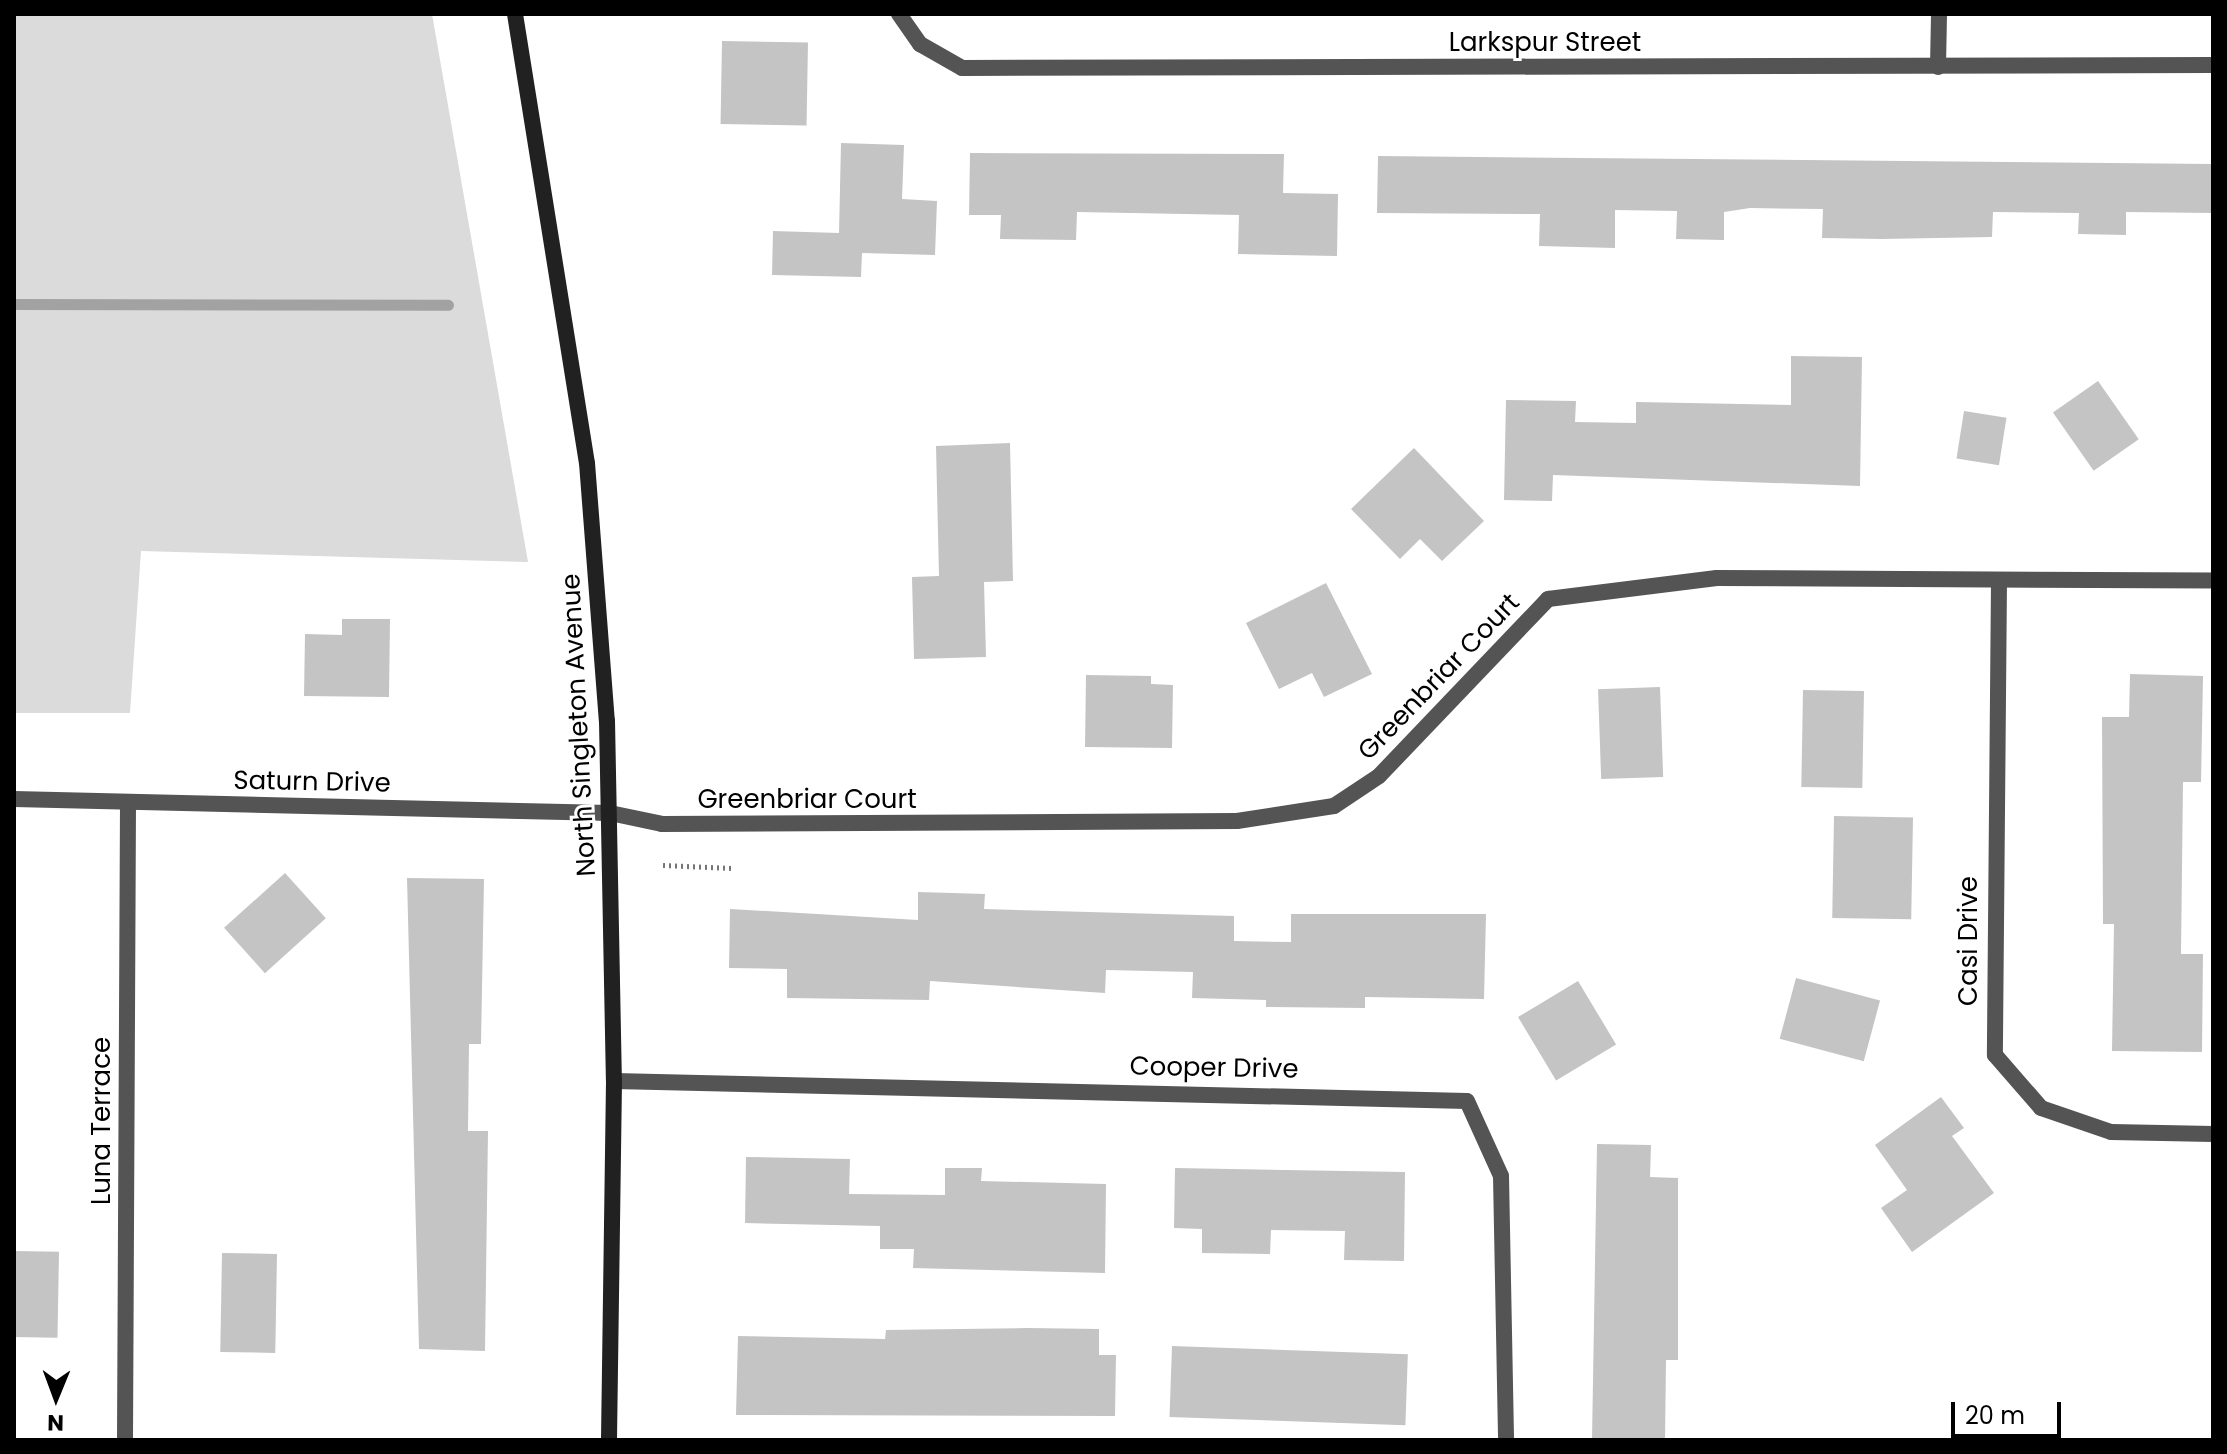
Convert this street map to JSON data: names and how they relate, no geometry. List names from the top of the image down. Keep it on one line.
{"streets":{"street":["Larkspur Street","Greenbriar Court","North Singleton Avenue","Saturn Drive","Casi Drive","Cooper Drive","Luna Terrace"]},"crossings":[["Greenbriar Court","North Singleton Avenue"],["Greenbriar Court","Saturn Drive"],["Greenbriar Court","Casi Drive"],["North Singleton Avenue","Saturn Drive"],["North Singleton Avenue","Cooper Drive"],["Saturn Drive","Luna Terrace"]],"scale_bar":"20 m","north":"bottom"}
